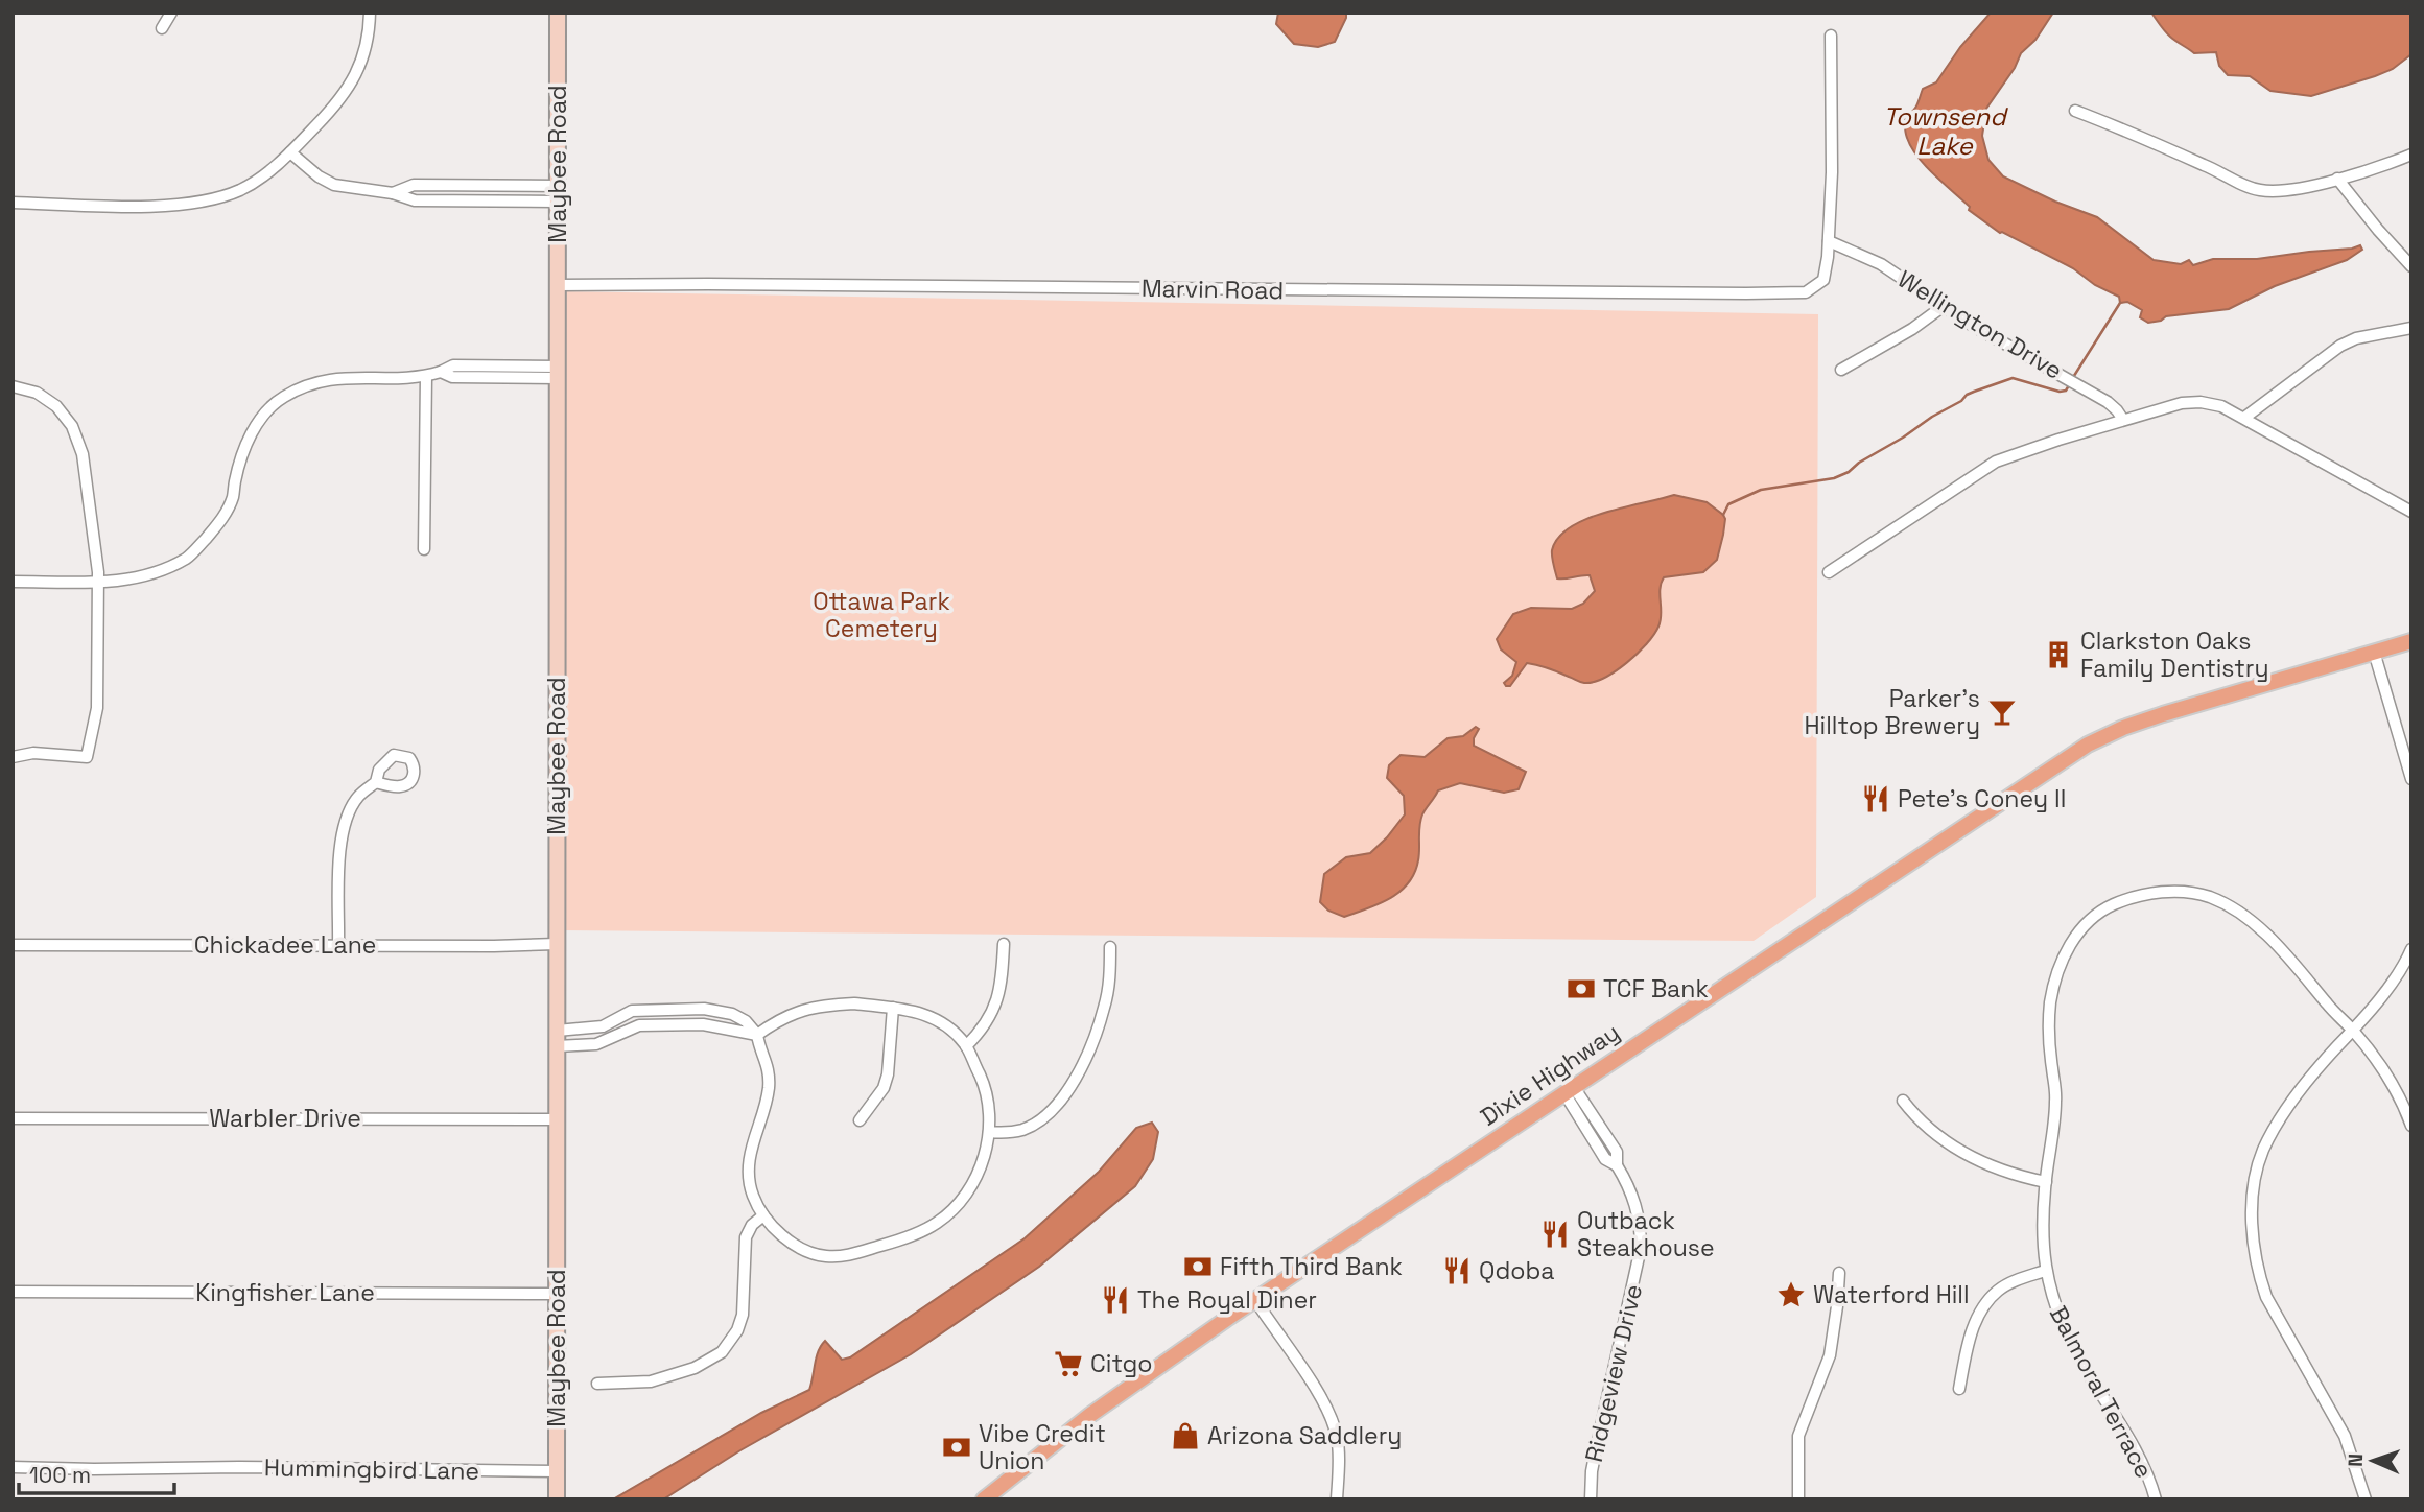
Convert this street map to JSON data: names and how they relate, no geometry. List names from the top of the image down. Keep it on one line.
{"streets":{"main road":["Maybee Road","Dixie Highway"],"street":["Marvin Road","Wellington Drive","Chickadee Lane","Warbler Drive","Kingfisher Lane","Ridgeview Drive","Balmoral Terrace","Hummingbird Lane"]},"crossings":[["Maybee Road","Marvin Road"],["Maybee Road","Chickadee Lane"],["Maybee Road","Warbler Drive"],["Maybee Road","Kingfisher Lane"],["Maybee Road","Hummingbird Lane"],["Marvin Road","Wellington Drive"],["Dixie Highway","Ridgeview Drive"]],"water":["Townsend Lake"],"parks":["Ottawa Park Cemetery"],"places":{"building":["Clarkston Oaks Family Dentistry"],"bar":["Parker's Hilltop Brewery"],"restaurant":["Pete's Coney II","Outback Steakhouse","Qdoba","The Royal Diner"],"bank":["TCF Bank","Fifth Third Bank","Vibe Credit Union"],"place":["Waterford Hill"],"supermarket":["Citgo"],"shop":["Arizona Saddlery"]},"scale_bar":"100 m","north":"left"}
